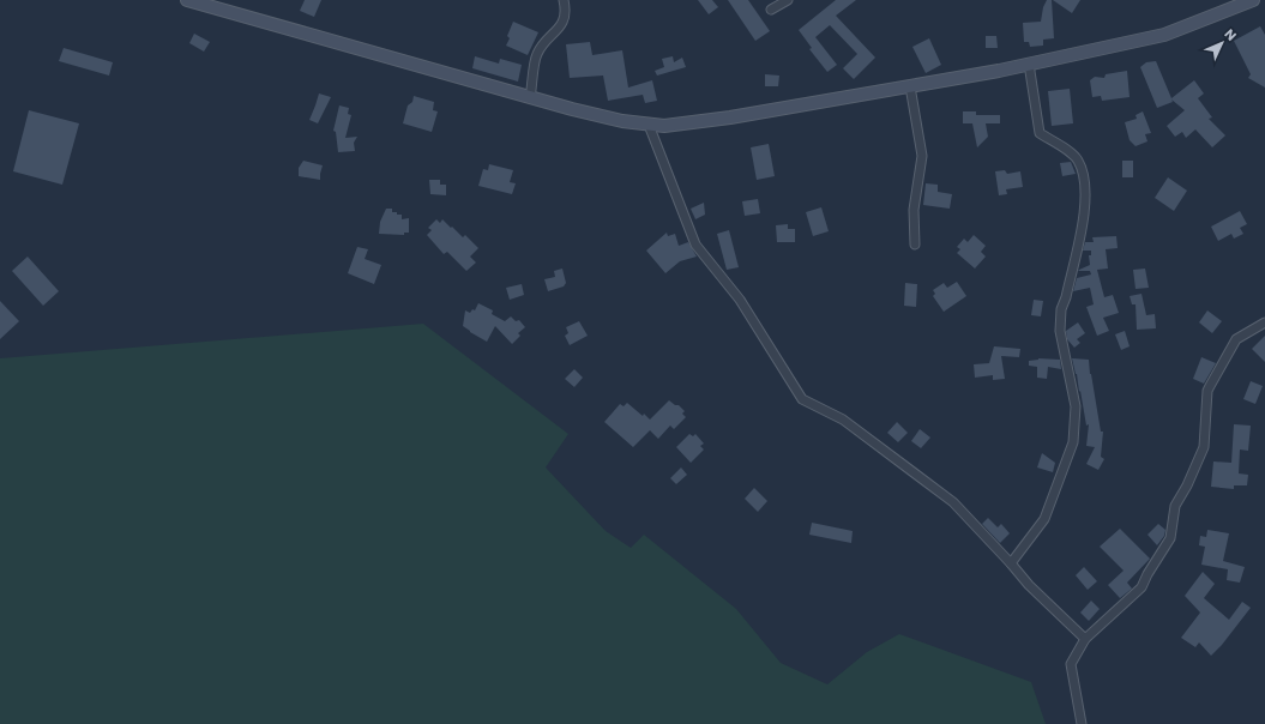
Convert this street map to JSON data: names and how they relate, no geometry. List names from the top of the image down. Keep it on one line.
{"north":"top right"}
